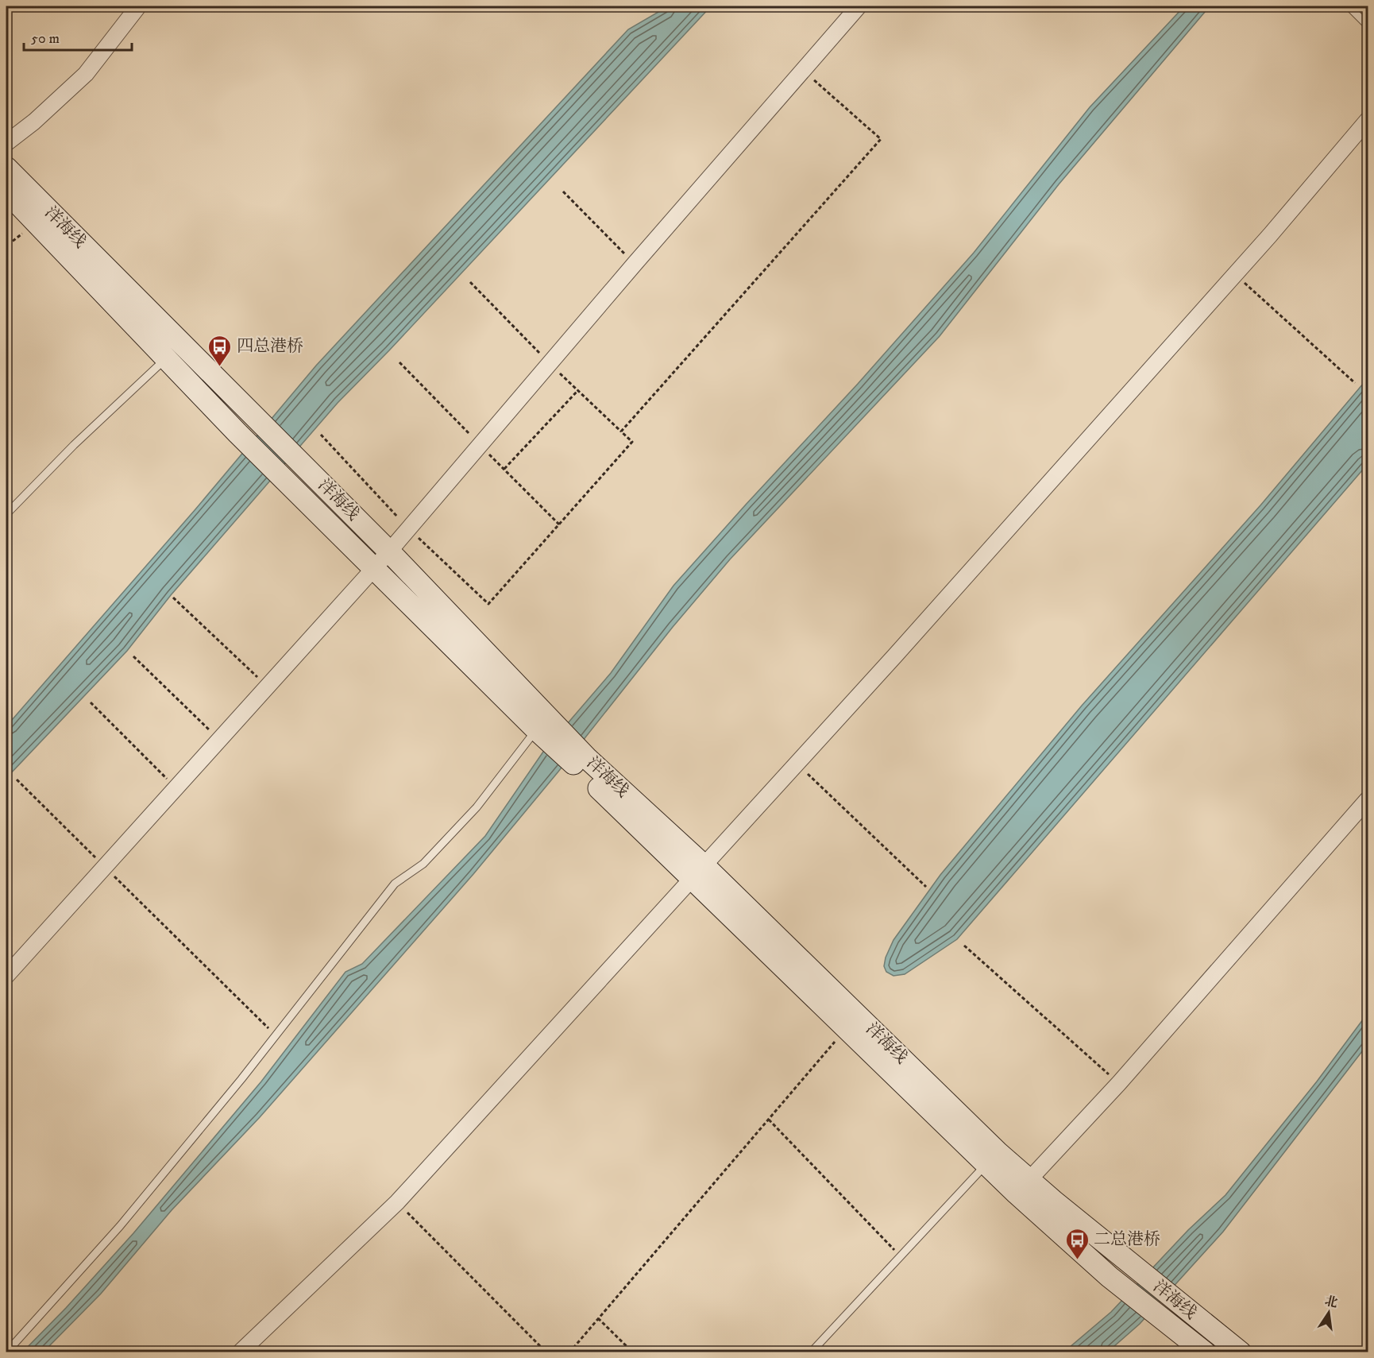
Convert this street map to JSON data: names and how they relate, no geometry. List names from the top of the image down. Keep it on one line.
{"streets":{"main road":["洋海线"]},"places":{"bus stop":["四总港桥","二总港桥"]},"scale_bar":"50 m","north":"top"}
